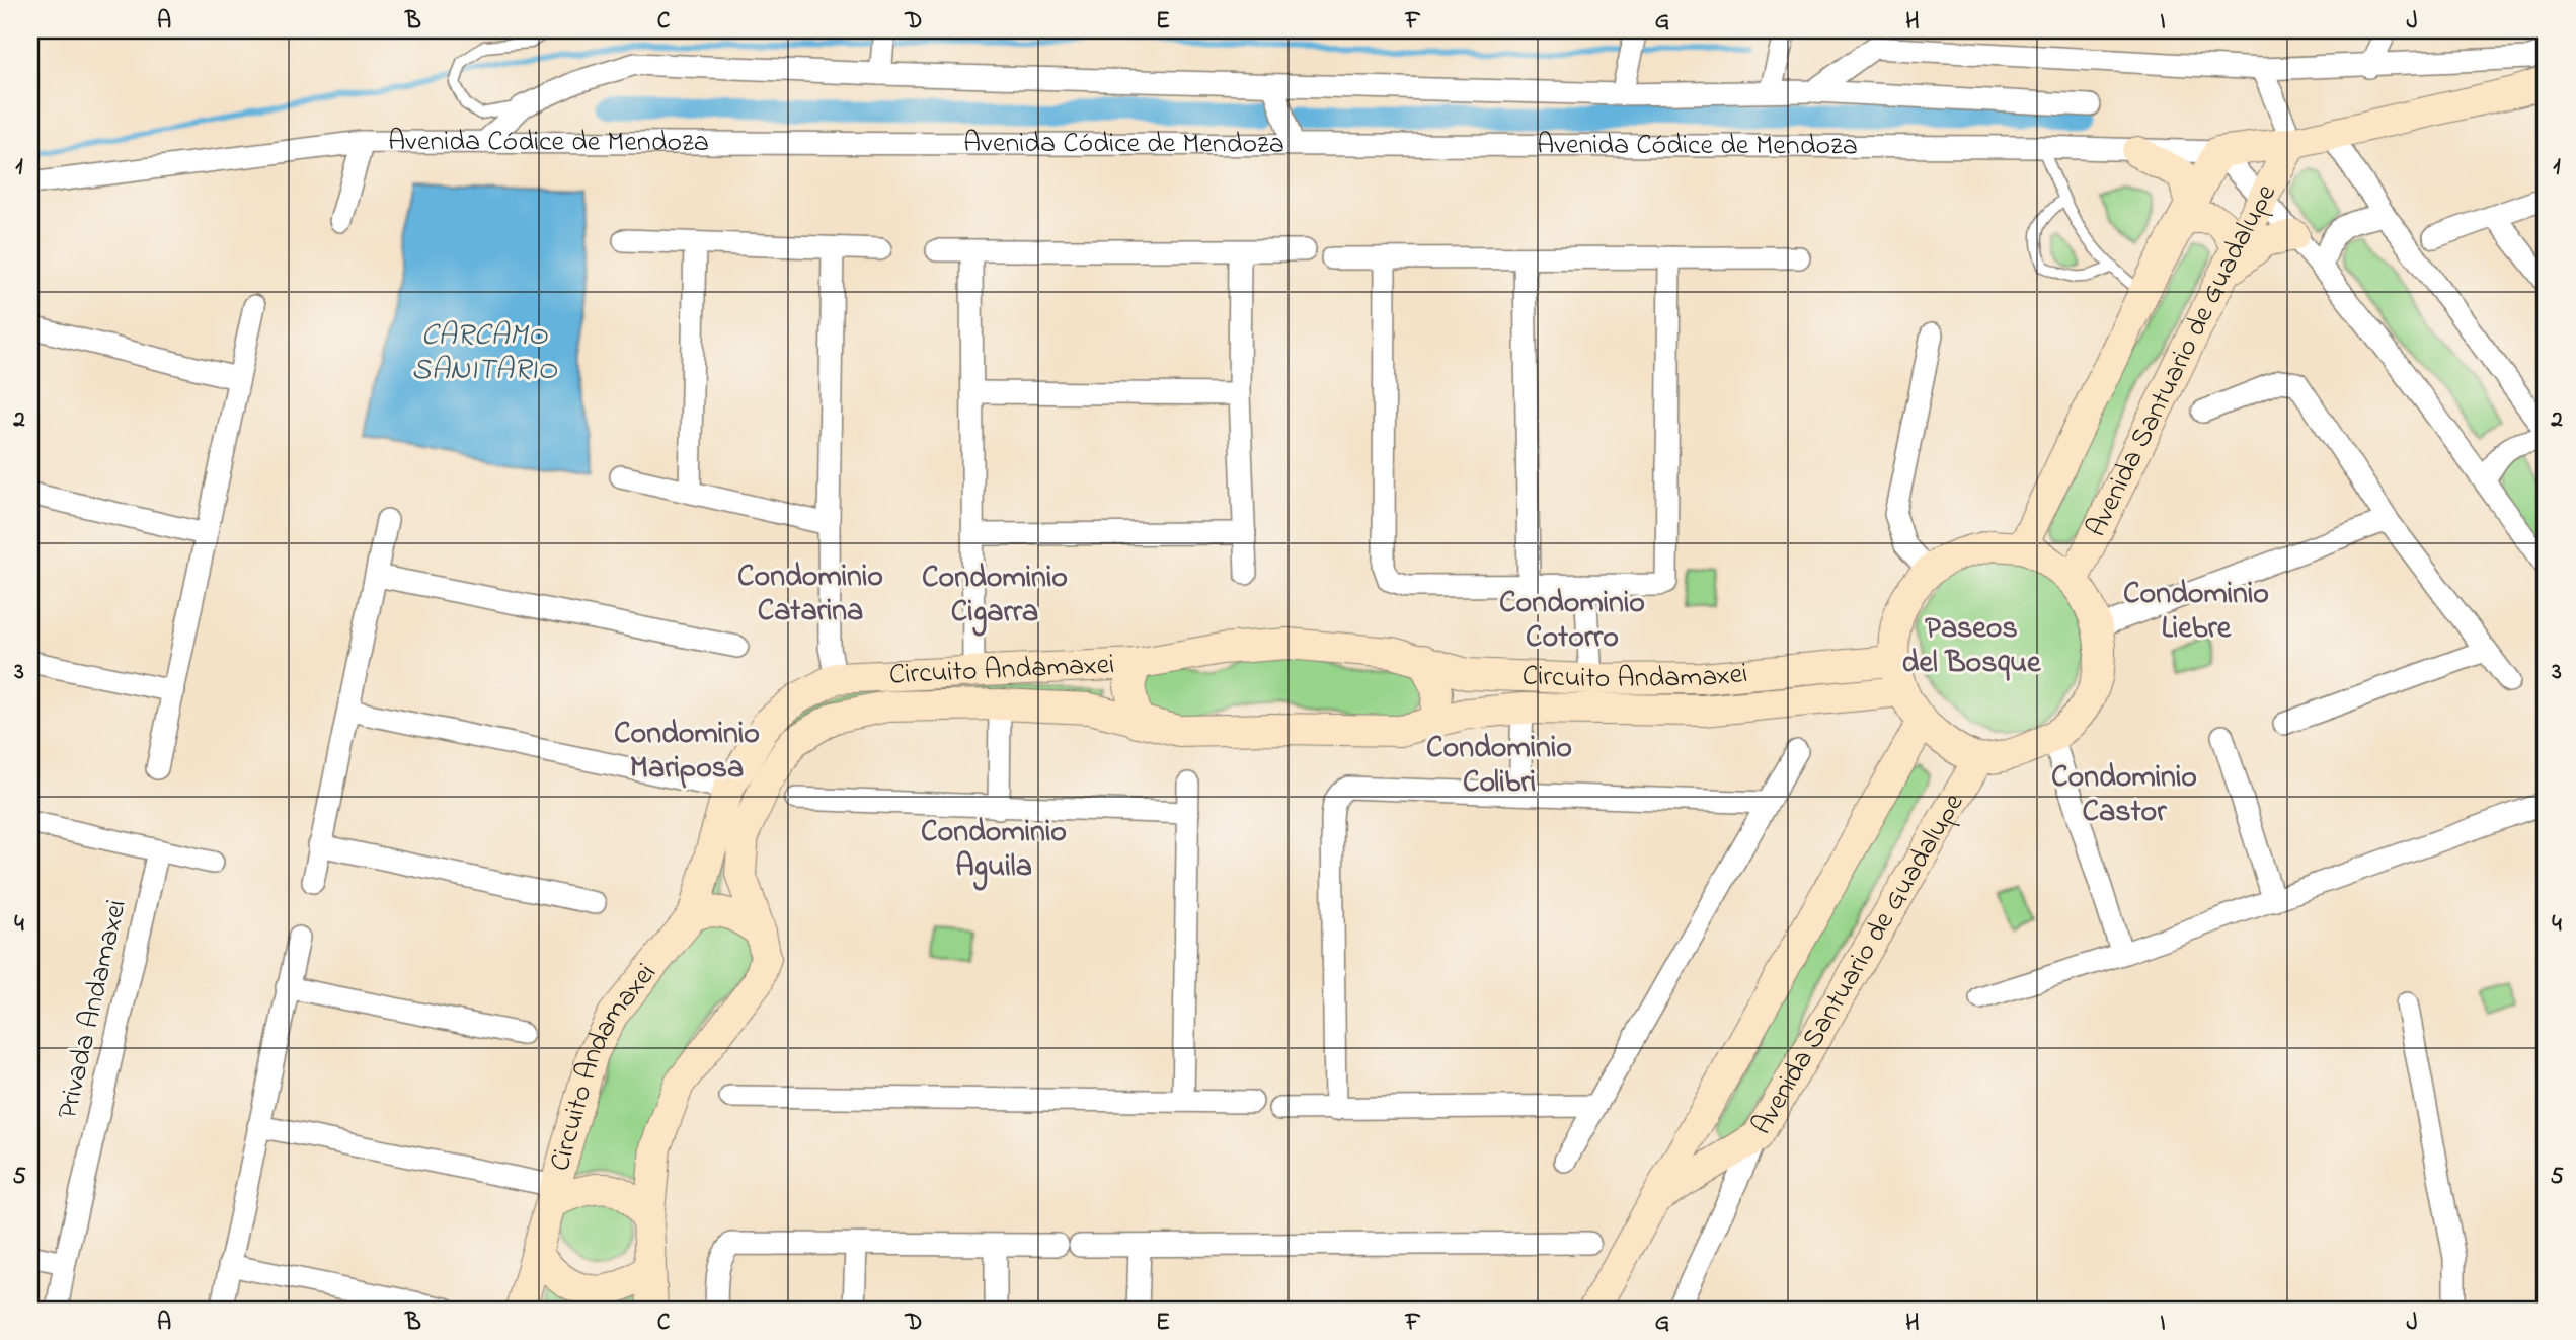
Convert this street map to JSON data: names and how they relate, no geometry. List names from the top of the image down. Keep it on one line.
{"streets":{"street":["Avenida Códice de Mendoza","Avenida Santuario de Guadalupe","Circuito Andamaxei","Privada Andamaxei"]},"crossings":[["Avenida Códice de Mendoza","Avenida Santuario de Guadalupe"],["Avenida Santuario de Guadalupe","Circuito Andamaxei"]],"districts":["Condominio Catarina","Condominio Cigarra","Condominio Liebre","Condominio Cotorro","Paseos del Bosque","Condominio Mariposa","Condominio Colibri","Condominio Castor","Condominio Aguila"],"water":["CARCAMO SANITARIO"],"grid":{"columns":["A","B","C","D","E","F","G","H","I","J"],"rows":["1","2","3","4","5"]}}
